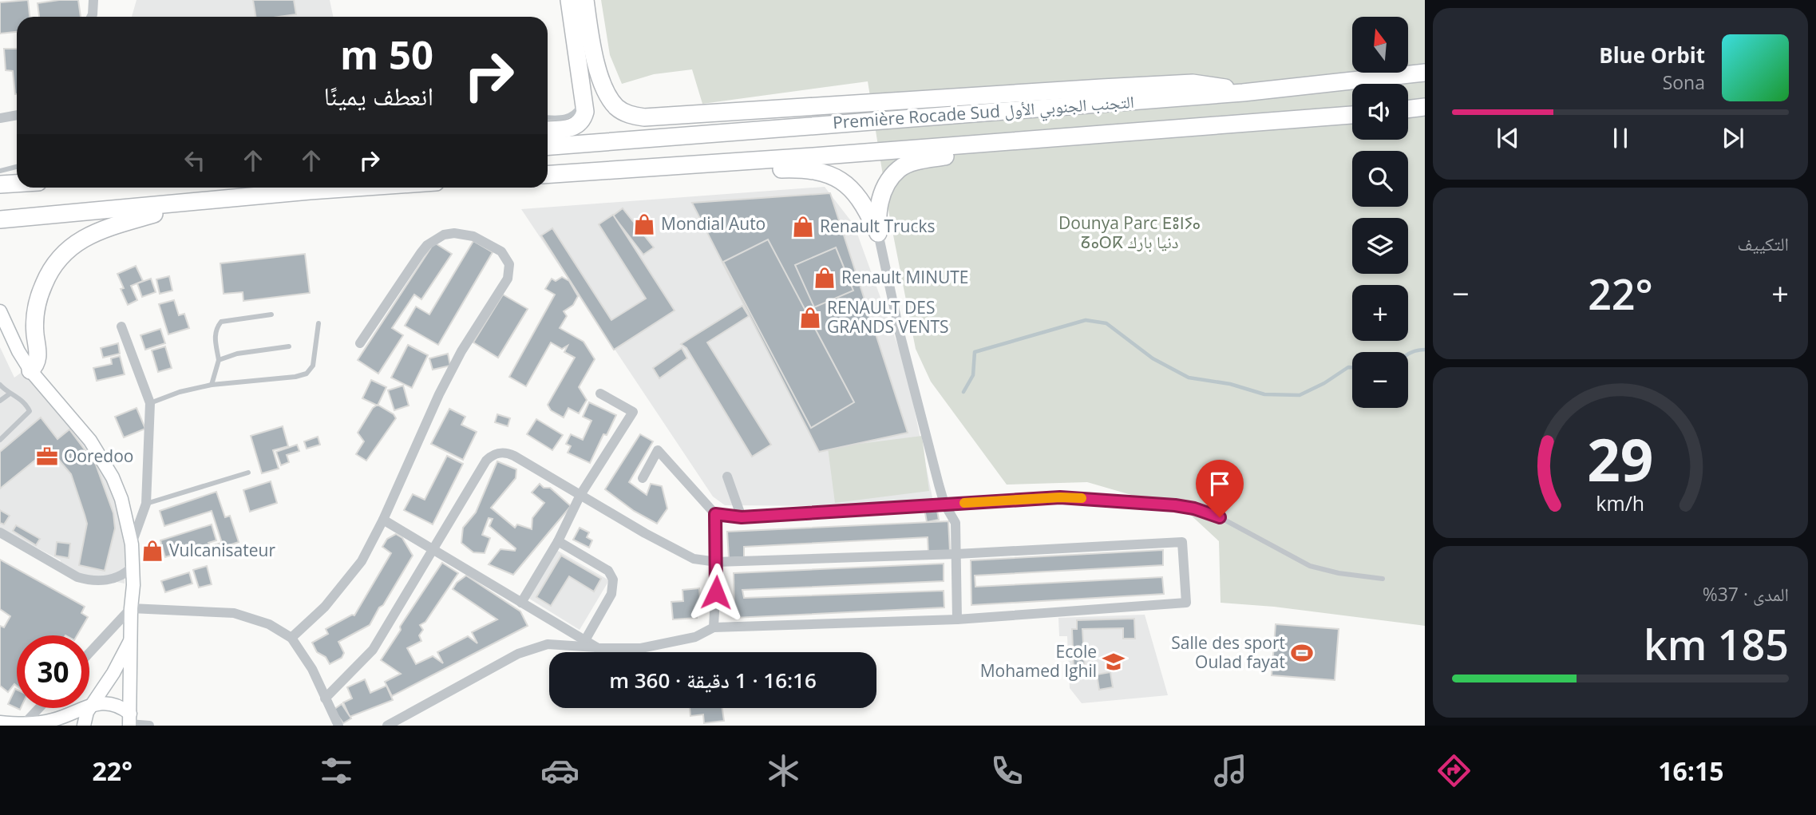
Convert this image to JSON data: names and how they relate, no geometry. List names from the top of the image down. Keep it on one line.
{"streets":{"highway":["Première Rocade Sud التجنب الجنوبي الأول"]},"parks":["Dounya Parc ⴹⵓⵏⵢⴰ ⵒⴰⵔⴽ دنيا بارك"],"places":{"shop":["Mondial Auto","Renault Trucks","Renault MINUTE","RENAULT DES GRANDS VENTS","Vulcanisateur"],"office":["Ooredoo"],"sports":["Salle des sport Oulad fayat"],"school or university":["Ecole Mohamed Ighil"]},"north":"top","page":{"map_buttons":["+","−"],"turn":["50 m","انعطف يمينًا"],"song":["Blue Orbit","Sona"],"tile":["التكييف",["المدى · 37%","185 km"]],"heat":["−","22°","+"],"limit":"30","trip":"16:16 · 1 دقيقة · 360 m","tabs":["16:15","22°"],"gauge":["29","km/h"]}}
